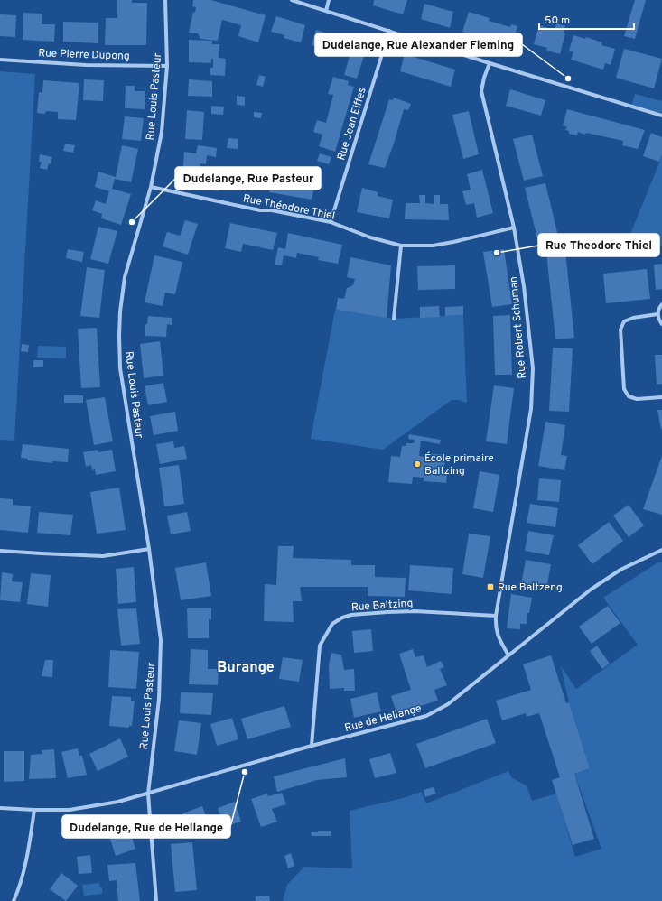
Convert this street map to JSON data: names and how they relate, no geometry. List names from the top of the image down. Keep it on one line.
{"streets":{"street":["Rue Pierre Dupong","Rue Louis Pasteur","Rue Jean Eiffes","Rue Théodore Thiel","Rue Robert Schuman","Rue Baltzing","Rue de Hellange"]},"crossings":[["Rue Pierre Dupong","Rue Louis Pasteur"],["Rue Louis Pasteur","Rue Théodore Thiel"],["Rue Louis Pasteur","Rue de Hellange"],["Rue Jean Eiffes","Rue Théodore Thiel"],["Rue Théodore Thiel","Rue Robert Schuman"],["Rue Robert Schuman","Rue Baltzing"],["Rue Robert Schuman","Rue de Hellange"],["Rue Baltzing","Rue de Hellange"]],"districts":["Burange"],"places":{"other":["Dudelange, Rue Alexander Fleming","Dudelange, Rue Pasteur","Rue Theodore Thiel","École primaire Baltzing","Dudelange, Rue de Hellange"],"transit":["Rue Baltzeng"]},"scale_bar":"50 m"}
